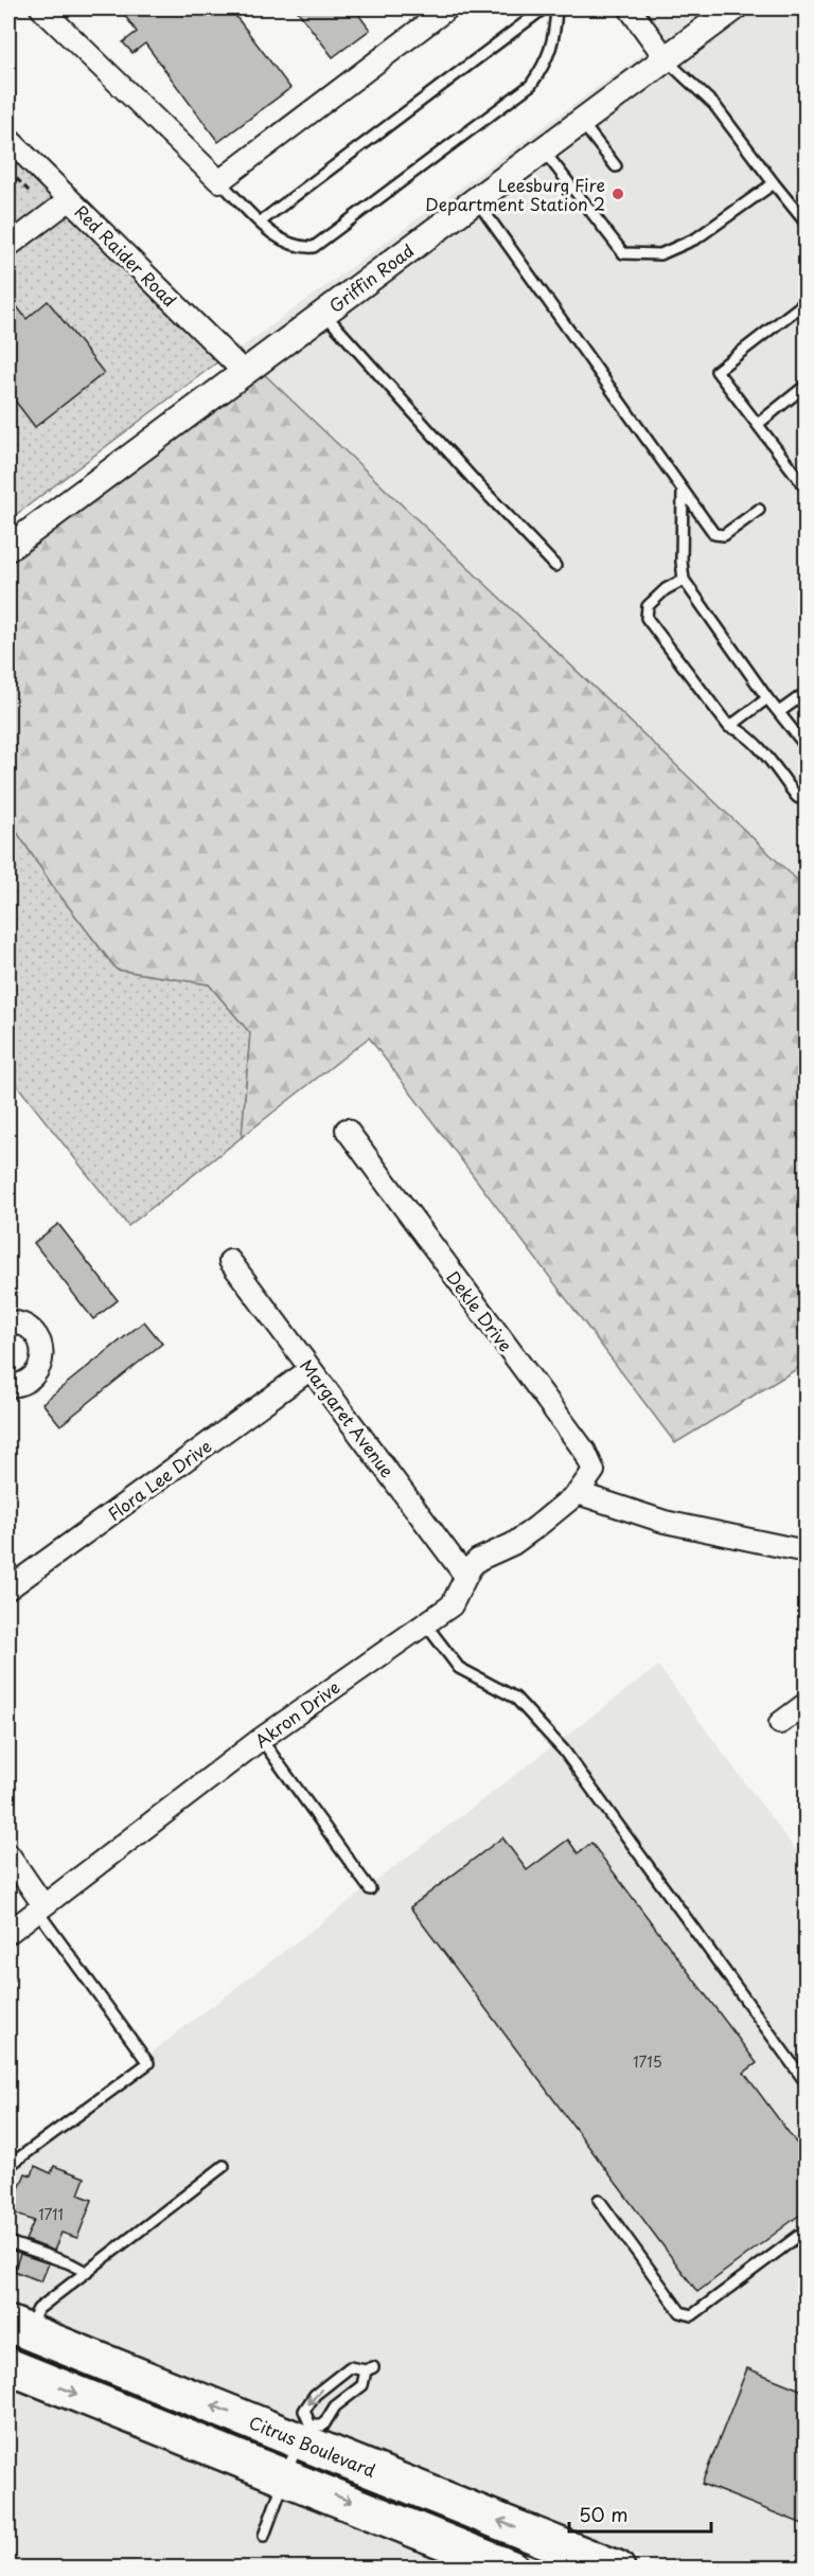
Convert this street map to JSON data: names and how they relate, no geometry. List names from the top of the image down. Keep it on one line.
{"streets":{"highway":["Citrus Boulevard"],"street":["Red Raider Road","Griffin Road","Dekle Drive","Margaret Avenue","Flora Lee Drive","Akron Drive"]},"crossings":[["Red Raider Road","Griffin Road"],["Dekle Drive","Akron Drive"],["Margaret Avenue","Flora Lee Drive"],["Margaret Avenue","Akron Drive"]],"places":["Leesburg Fire Department Station 2"],"house_numbers":["1715","1711"],"scale_bar":"50 m"}
